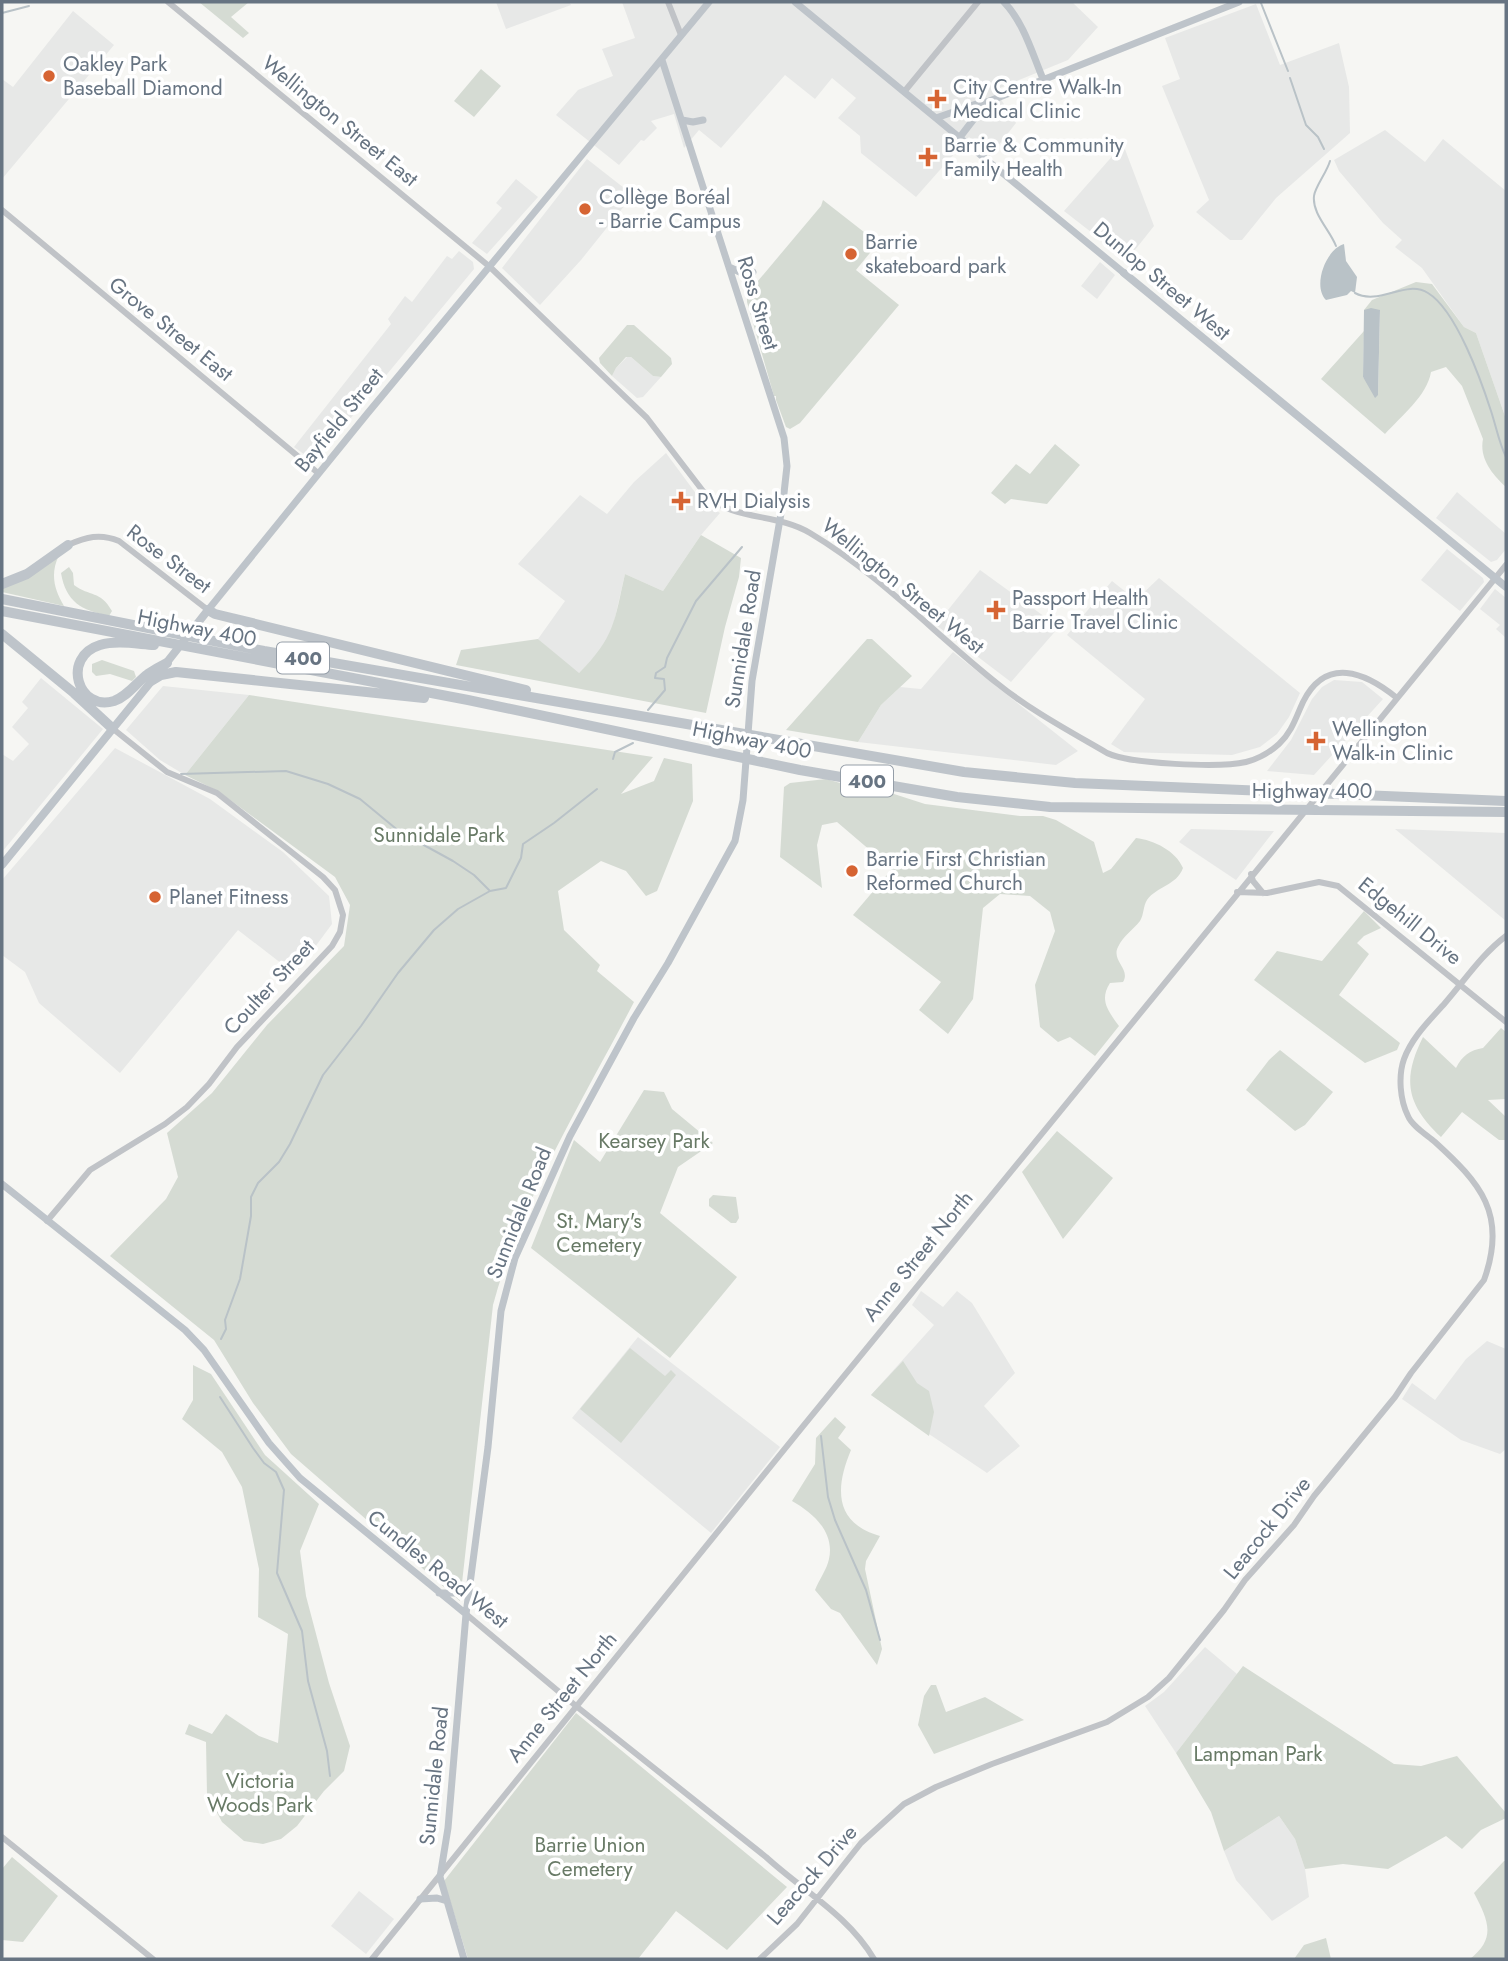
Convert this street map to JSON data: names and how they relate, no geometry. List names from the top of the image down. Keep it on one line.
{"streets":{"highway":["Highway 400","400"],"main road":["Dunlop Street West","Ross Street","Bayfield Street","Sunnidale Road","Cundles Road West"],"street":["Wellington Street East","Grove Street East","Rose Street","Wellington Street West","Edgehill Drive","Coulter Street","Anne Street North","Leacock Drive"]},"crossings":[["Wellington Street East","Bayfield Street"],["Wellington Street East","Wellington Street West"],["Dunlop Street West","Anne Street North"],["Ross Street","Bayfield Street"],["Ross Street","Wellington Street West"],["Ross Street","Sunnidale Road"],["Grove Street East","Bayfield Street"],["Bayfield Street","Rose Street"],["Bayfield Street","Wellington Street West"],["Bayfield Street","Coulter Street"],["Wellington Street West","Sunnidale Road"],["Wellington Street West","Anne Street North"],["Sunnidale Road","Anne Street North"],["Sunnidale Road","Cundles Road West"],["Edgehill Drive","Anne Street North"],["Edgehill Drive","Leacock Drive"],["Coulter Street","Cundles Road West"],["Anne Street North","Cundles Road West"],["Leacock Drive","Cundles Road West"]],"parks":["Sunnidale Park","Kearsey Park","St. Mary's Cemetery","Lampman Park","Victoria Woods Park","Barrie Union Cemetery"],"places":{"other":["Oakley Park Baseball Diamond","Collège Boréal - Barrie Campus","Barrie skateboard park","Barrie First Christian Reformed Church","Planet Fitness"],"health":["City Centre Walk-In Medical Clinic","Barrie & Community Family Health","RVH Dialysis","Passport Health Barrie Travel Clinic","Wellington Walk-in Clinic"]}}
